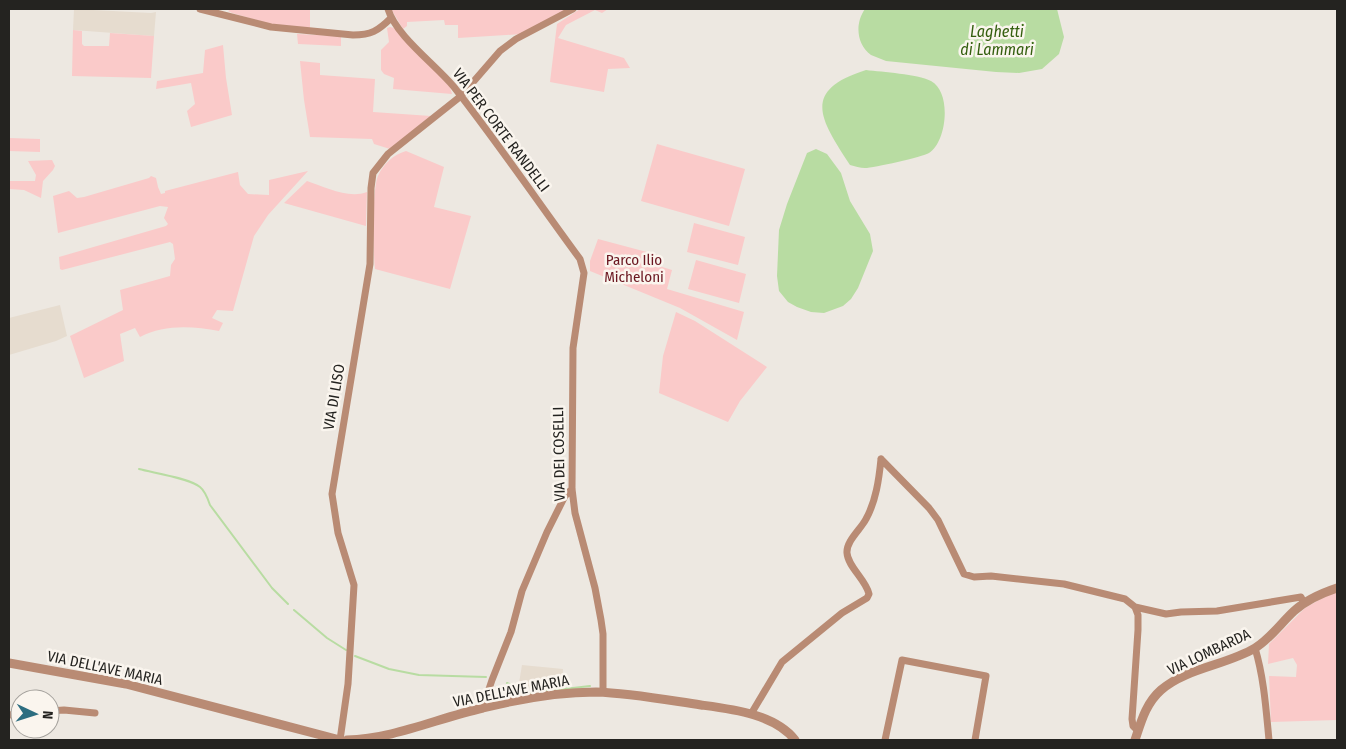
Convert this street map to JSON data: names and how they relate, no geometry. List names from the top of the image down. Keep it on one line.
{"streets":{"street":["VIA PER CORTE RANDELLI","VIA DI LISO","VIA DEI COSELLI","VIA LOMBARDA","VIA DELL'AVE MARIA"]},"crossings":[["VIA PER CORTE RANDELLI","VIA DI LISO"],["VIA PER CORTE RANDELLI","VIA DEI COSELLI"],["VIA DI LISO","VIA DELL'AVE MARIA"],["VIA DEI COSELLI","VIA DELL'AVE MARIA"]],"water":["Laghetti di Lammari"],"parks":["Parco Ilio Micheloni"],"north":"right"}
